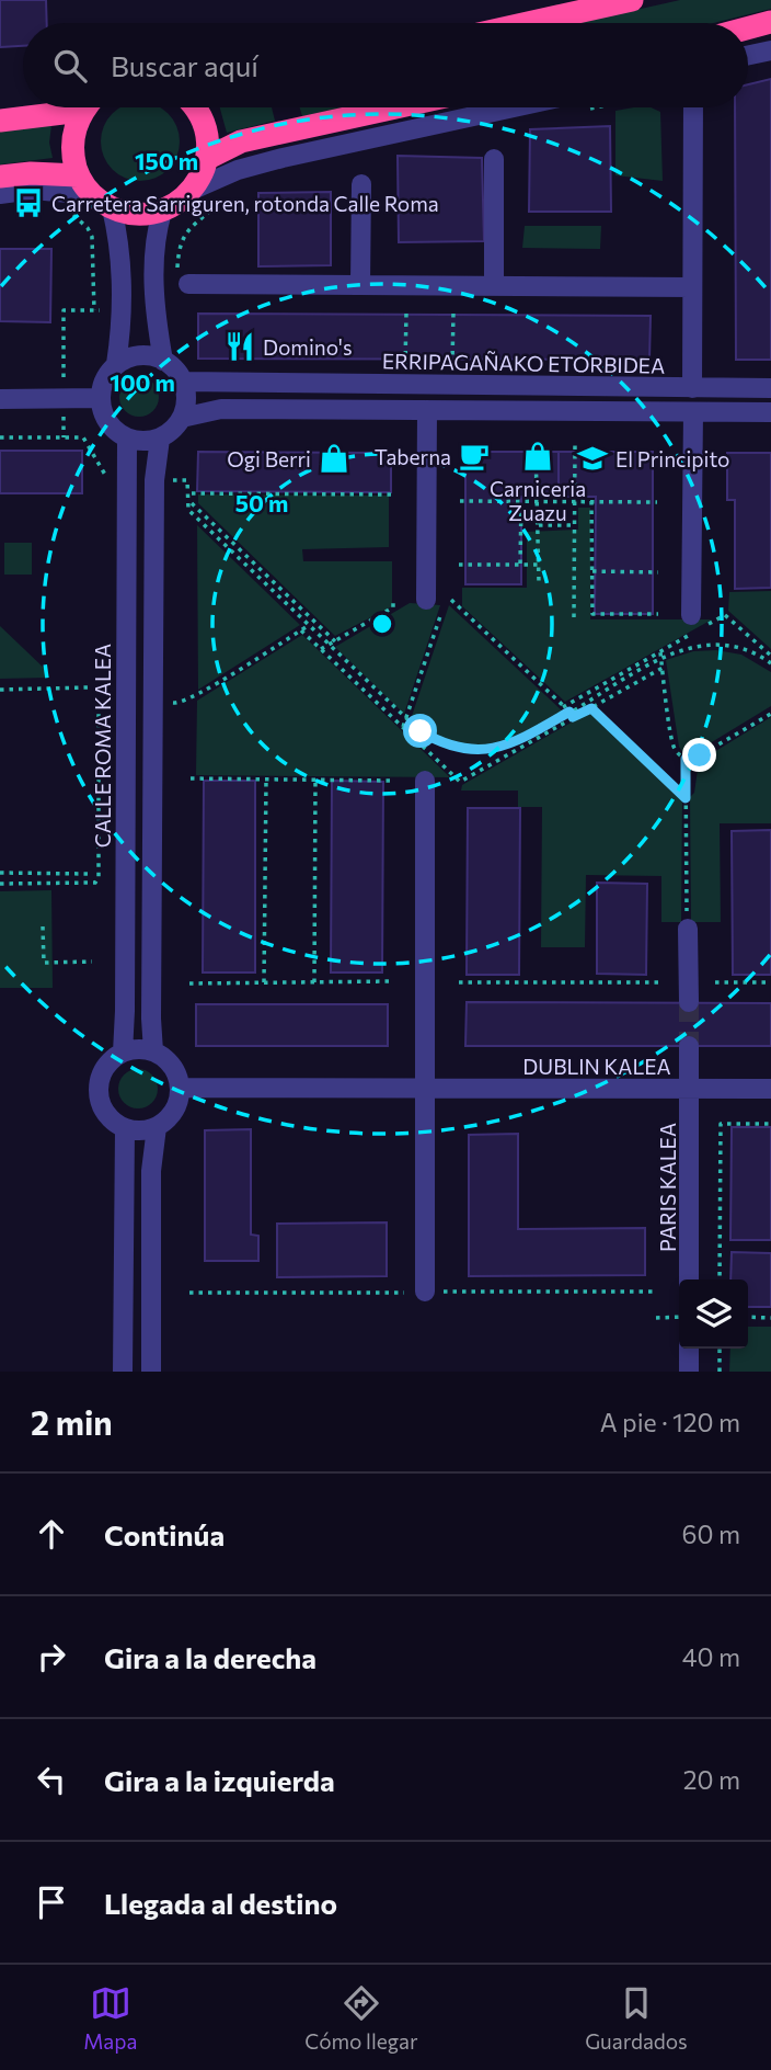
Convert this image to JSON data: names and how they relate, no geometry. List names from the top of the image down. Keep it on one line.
{"streets":{"street":["ERRIPAGAÑAKO ETORBIDEA","CALLE ROMA KALEA","DUBLIN KALEA","PARIS KALEA"]},"crossings":[["ERRIPAGAÑAKO ETORBIDEA","CALLE ROMA KALEA"],["CALLE ROMA KALEA","DUBLIN KALEA"],["DUBLIN KALEA","PARIS KALEA"]],"places":{"bus stop":["Carretera Sarriguren, rotonda Calle Roma"],"restaurant":["Domino's"],"cafe":["Taberna"],"shop":["Carniceria Zuazu","Ogi Berri"],"school or university":["El Principito"]},"page":{"search":"Buscar aquí","heading":["2 min","A pie · 120 m"],"list":[["Continúa","60 m"],["Gira a la derecha","40 m"],["Gira a la izquierda","20 m"],"Llegada al destino"],"nav":["Mapa","Cómo llegar","Guardados"]},"rings":["150 m","100 m","50 m"]}
